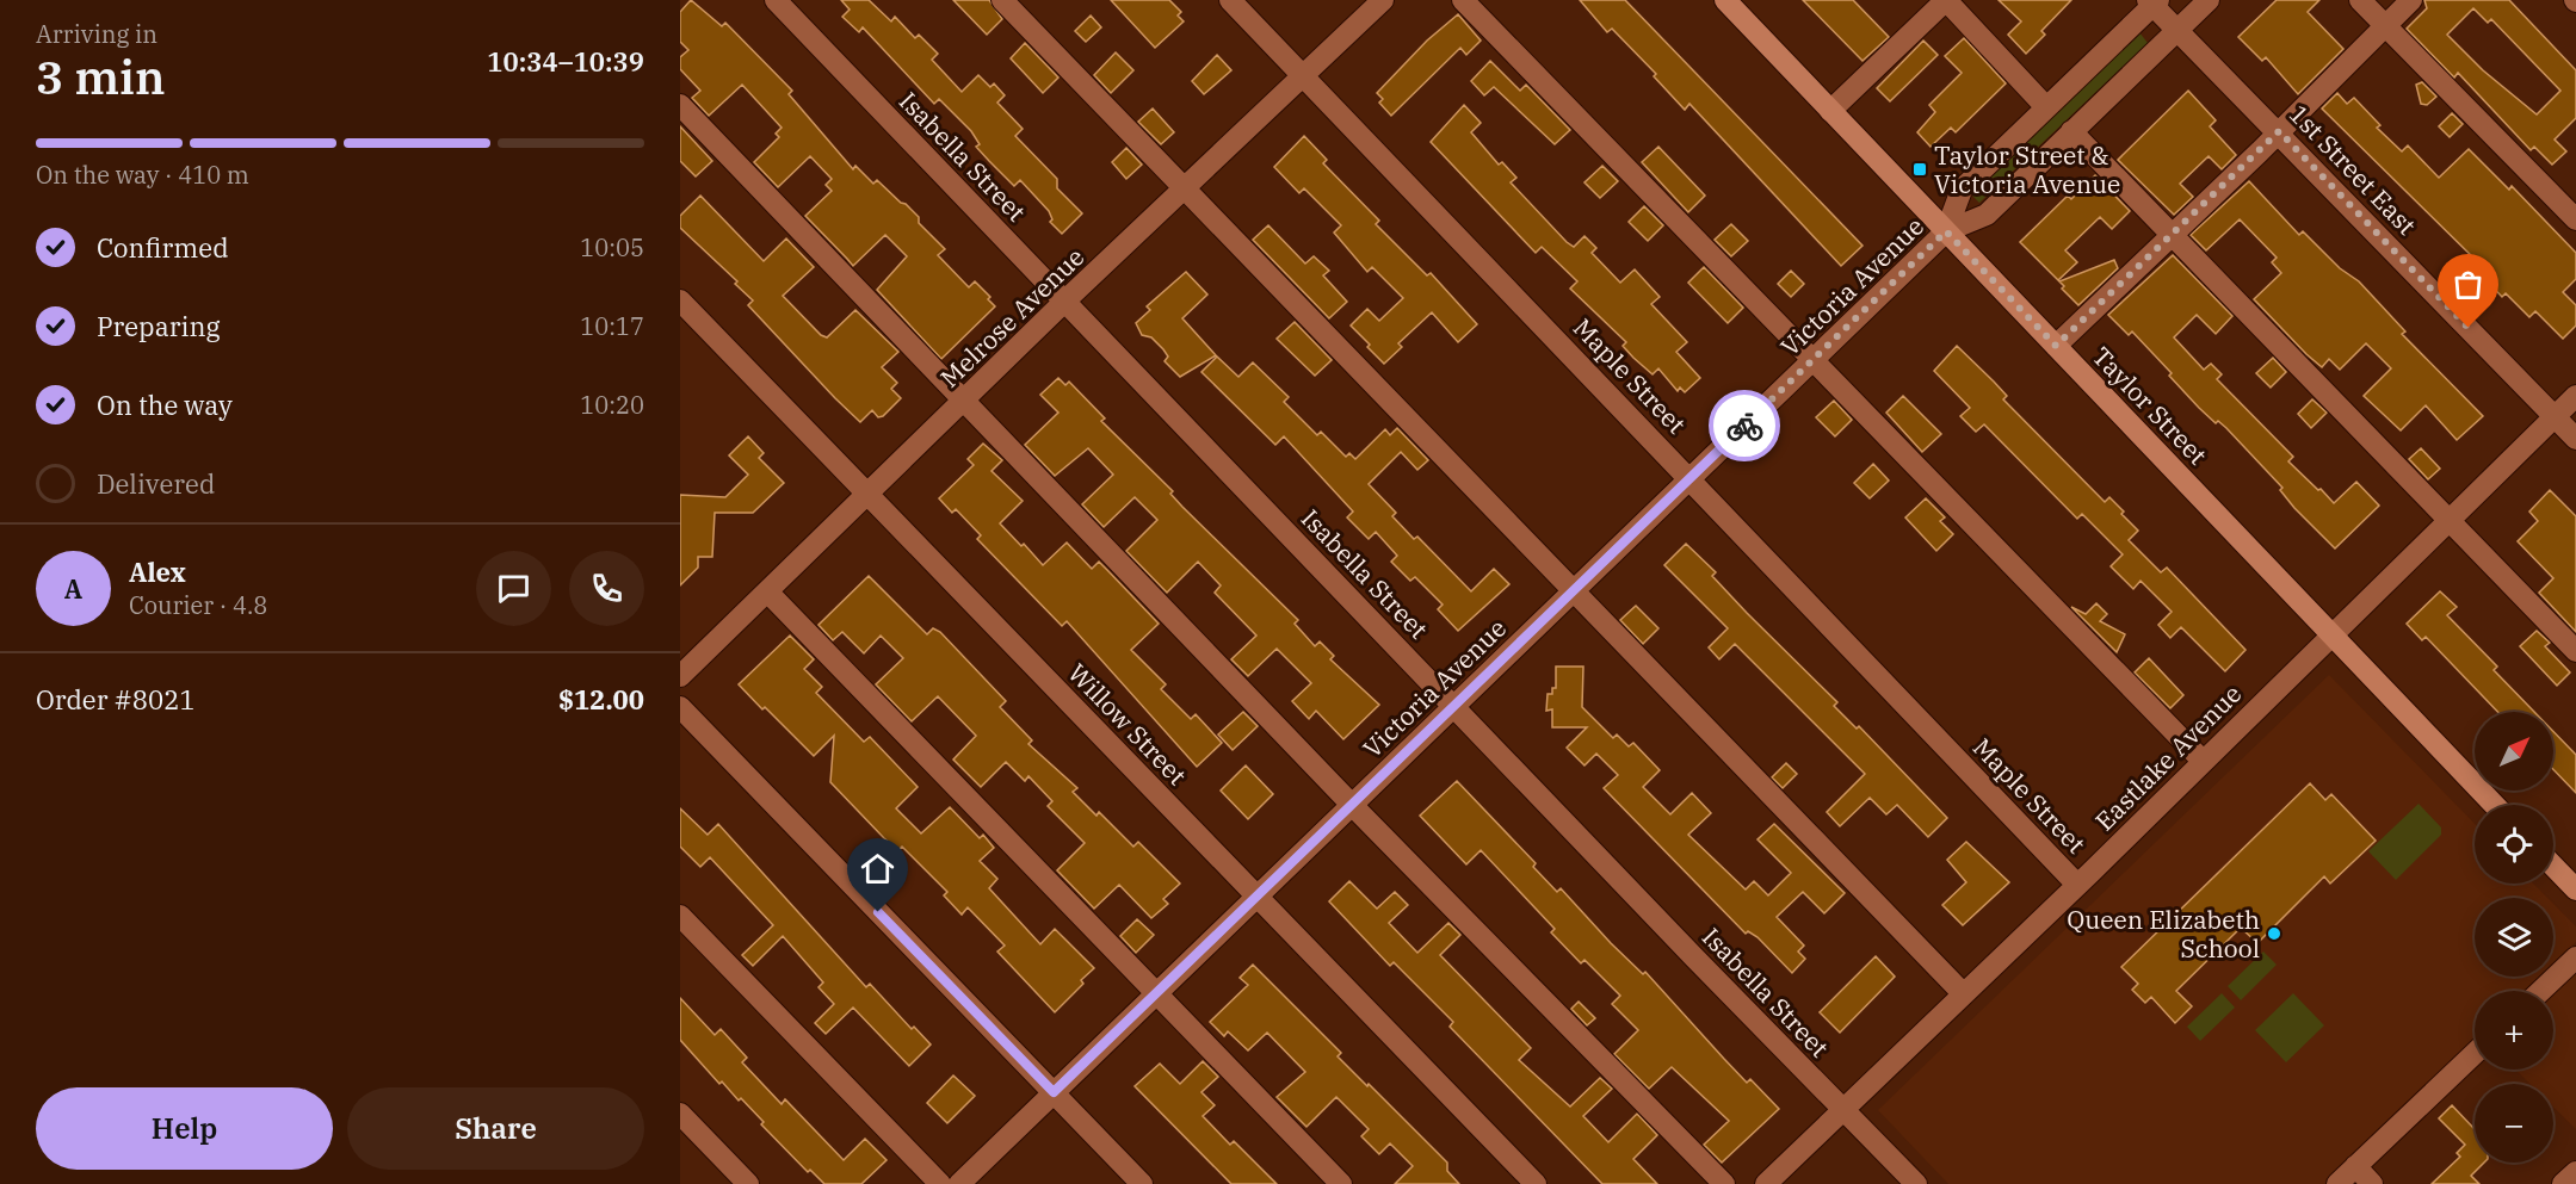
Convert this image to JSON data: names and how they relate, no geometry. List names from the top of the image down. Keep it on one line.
{"streets":{"main road":["Taylor Street"],"street":["Isabella Street","1st Street East","Victoria Avenue","Melrose Avenue","Maple Street","Willow Street","Eastlake Avenue"]},"crossings":[["Isabella Street","Victoria Avenue"],["Isabella Street","Melrose Avenue"],["Isabella Street","Eastlake Avenue"],["1st Street East","Victoria Avenue"],["1st Street East","Eastlake Avenue"],["Victoria Avenue","Maple Street"],["Victoria Avenue","Taylor Street"],["Victoria Avenue","Willow Street"],["Melrose Avenue","Maple Street"],["Melrose Avenue","Willow Street"],["Maple Street","Eastlake Avenue"],["Taylor Street","Eastlake Avenue"]],"places":{"transit":["Taylor Street & Victoria Avenue"],"other":["Queen Elizabeth School"]},"north":"top right","page":{"heading":["3 min","Arriving in","10:34–10:39"],"panel":["Alex","Courier · 4.8","Order #8021","$12.00"],"bar":"On the way · 410 m","list":[["Confirmed","10:05"],["Preparing","10:17"],["On the way","10:20"],"Delivered"],"round":"A","map_buttons":["+","−"],"buttons":["Help","Share"]}}
